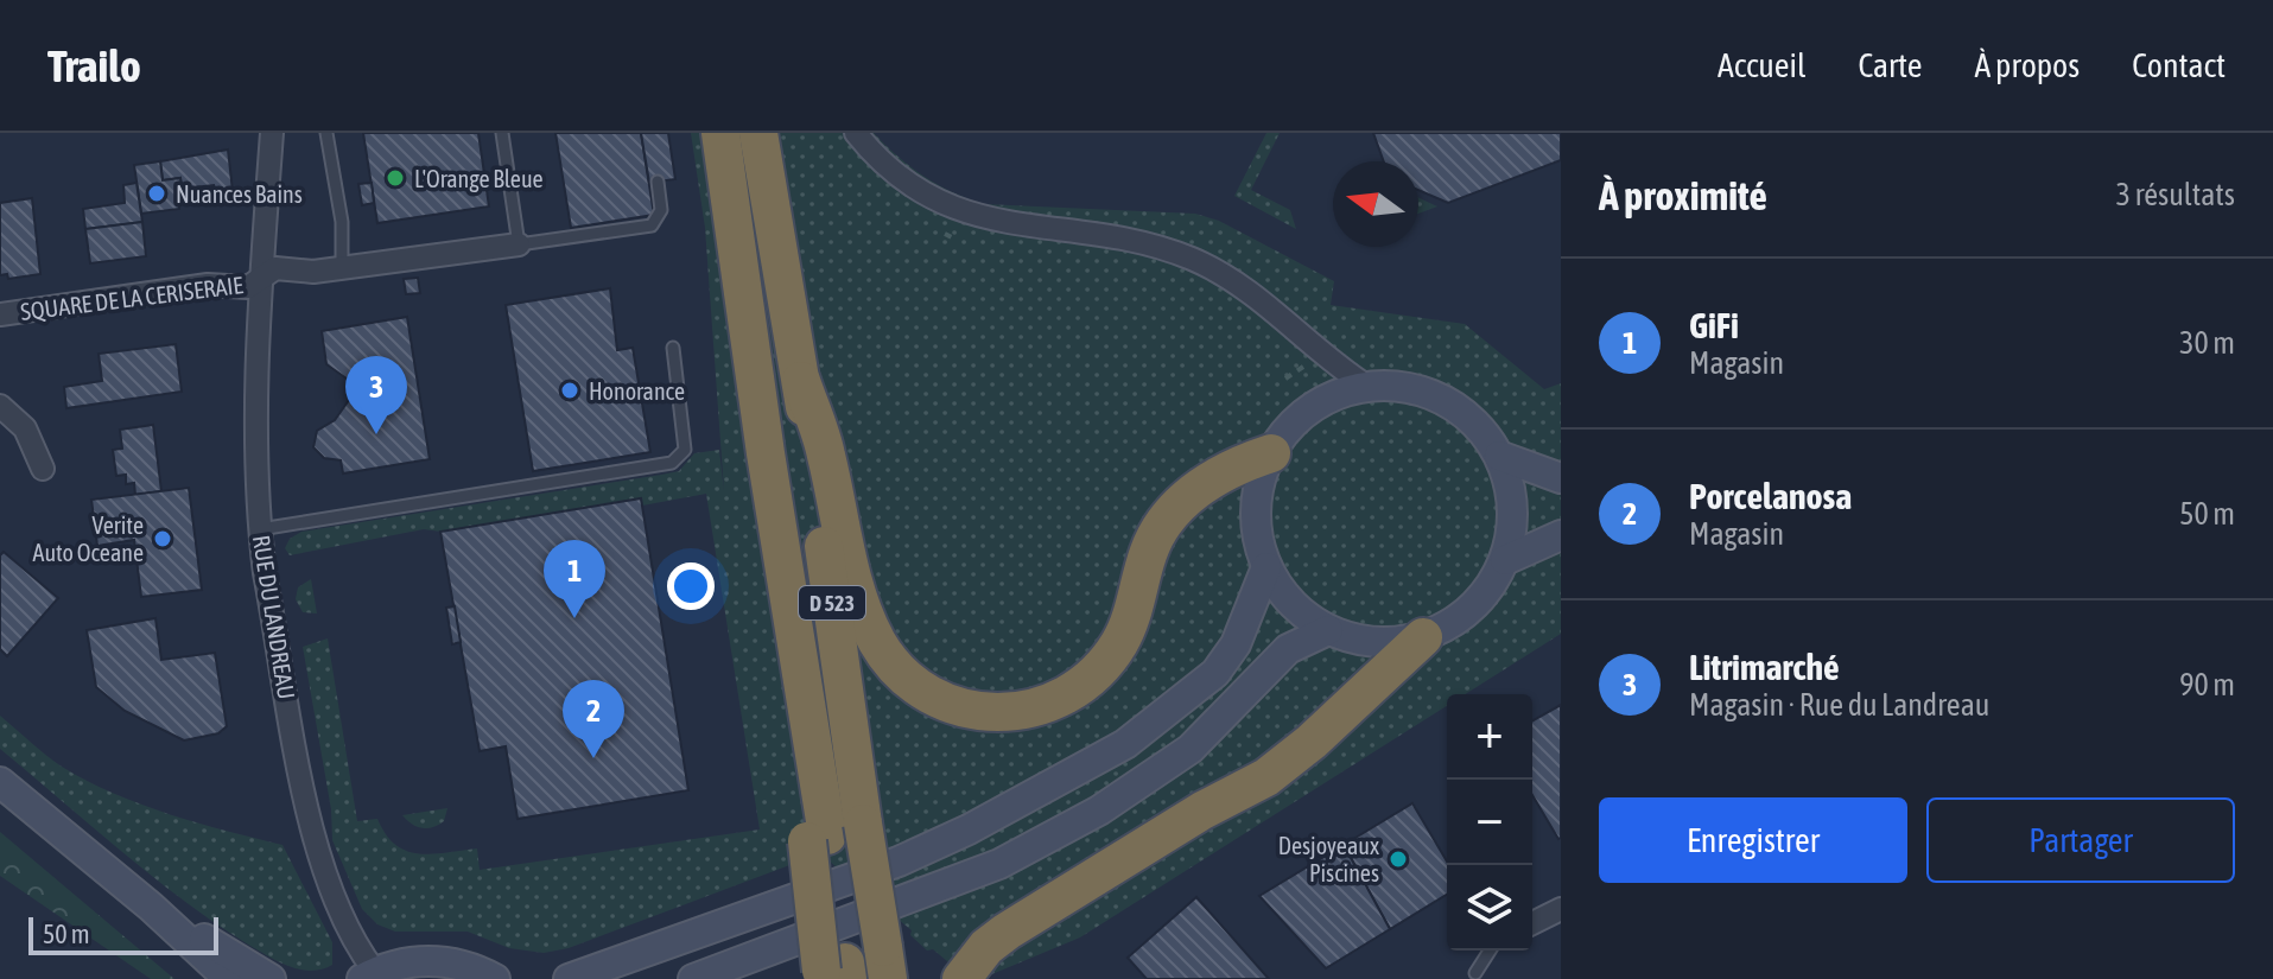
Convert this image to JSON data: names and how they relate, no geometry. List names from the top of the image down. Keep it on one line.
{"streets":{"highway":["D 523"],"street":["SQUARE DE LA CERISERAIE","RUE DU LANDREAU"]},"crossings":[["SQUARE DE LA CERISERAIE","RUE DU LANDREAU"]],"places":["L'Orange Bleue","Nuances Bains","Honorance","Verite Auto Oceane","Desjoyeaux Piscines"],"scale_bar":"50 m","north":"left","page":{"header":"Trailo","nav":["Accueil","Carte","À propos","Contact"],"heading":["À proximité","3 résultats"],"list":[{"mark":"1","name":"GiFi","note":"Magasin","value":"30 m"},{"mark":"2","name":"Porcelanosa","note":"Magasin","value":"50 m"},{"mark":"3","name":"Litrimarché","note":"Magasin · Rue du Landreau","value":"90 m"}],"pins":["3","1","2"],"map_buttons":["+","−"],"buttons":["Enregistrer","Partager"],"scale":"50 m"}}
